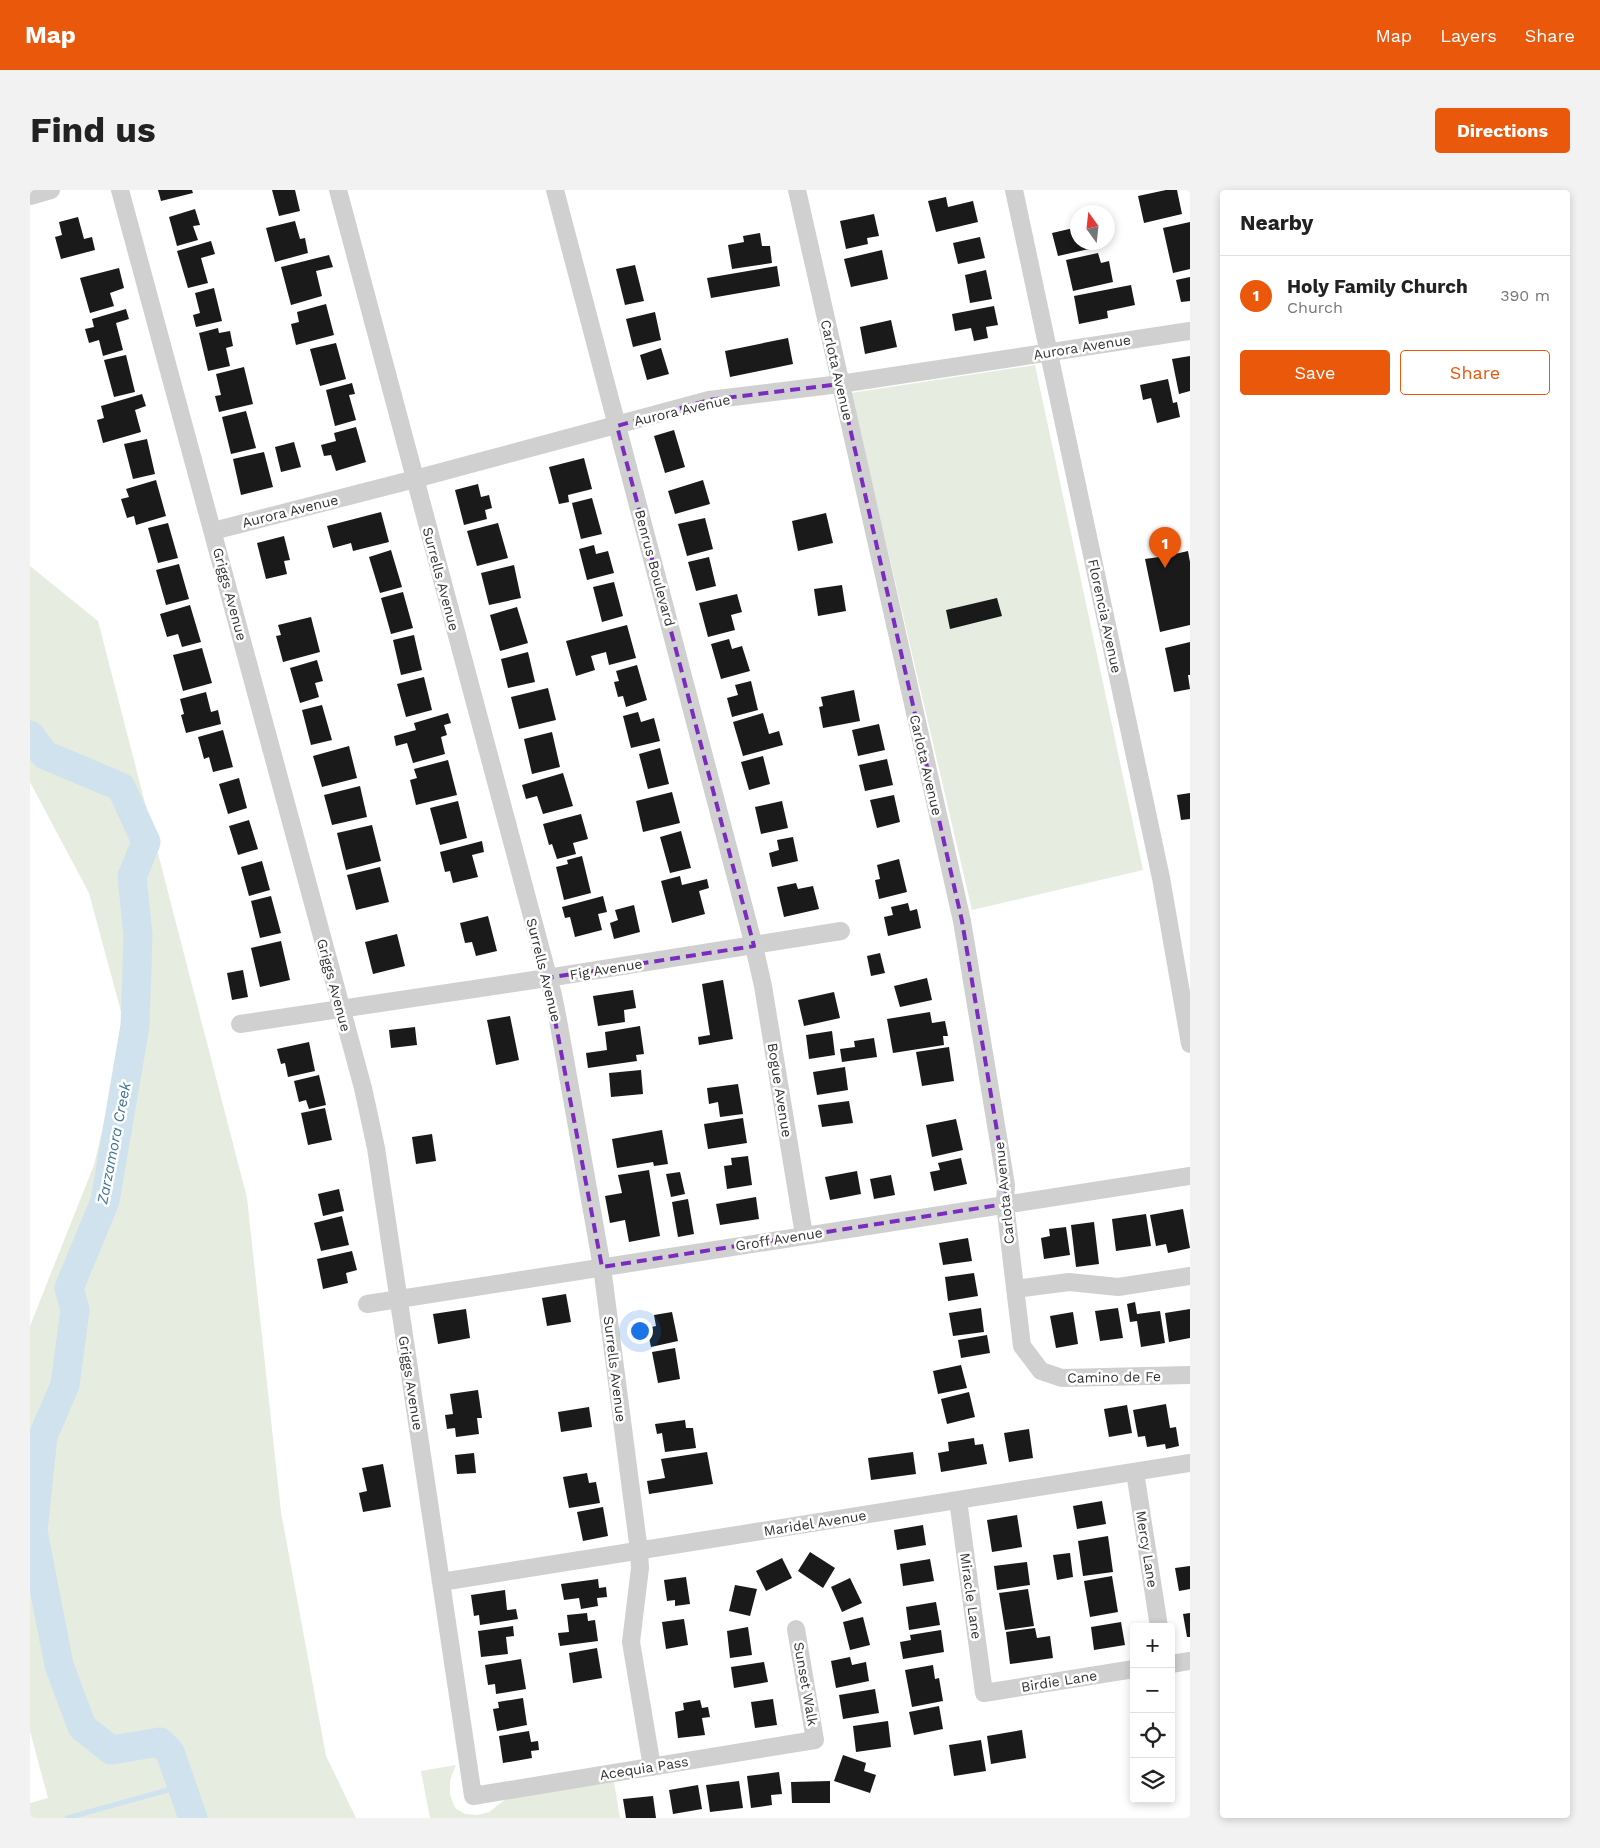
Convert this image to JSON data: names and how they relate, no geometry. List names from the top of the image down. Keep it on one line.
{"streets":{"street":["Aurora Avenue","Carlota Avenue","Benrus Boulevard","Surrells Avenue","Griggs Avenue","Florencia Avenue","Fig Avenue","Bogue Avenue","Groff Avenue","Camino de Fe","Maridel Avenue","Mercy Lane","Miracle Lane","Birdie Lane","Sunset Walk","Acequia Pass"]},"crossings":[["Aurora Avenue","Carlota Avenue"],["Aurora Avenue","Benrus Boulevard"],["Aurora Avenue","Surrells Avenue"],["Aurora Avenue","Griggs Avenue"],["Aurora Avenue","Florencia Avenue"],["Carlota Avenue","Groff Avenue"],["Carlota Avenue","Camino de Fe"],["Benrus Boulevard","Fig Avenue"],["Benrus Boulevard","Bogue Avenue"],["Surrells Avenue","Fig Avenue"],["Surrells Avenue","Groff Avenue"],["Surrells Avenue","Maridel Avenue"],["Surrells Avenue","Acequia Pass"],["Griggs Avenue","Fig Avenue"],["Griggs Avenue","Groff Avenue"],["Griggs Avenue","Maridel Avenue"],["Griggs Avenue","Acequia Pass"],["Fig Avenue","Bogue Avenue"],["Bogue Avenue","Groff Avenue"],["Maridel Avenue","Mercy Lane"],["Maridel Avenue","Miracle Lane"],["Miracle Lane","Birdie Lane"],["Sunset Walk","Acequia Pass"]],"water":["Zarzamora Creek"],"north":"top","page":{"header":"Map","nav":["Map","Layers","Share"],"buttons":["Directions",["Save","Share"]],"title":"Find us","heading":"Nearby","list":[{"mark":"1","name":"Holy Family Church","note":"Church","value":"390 m"}],"pins":"1","map_buttons":["+","−"]}}
